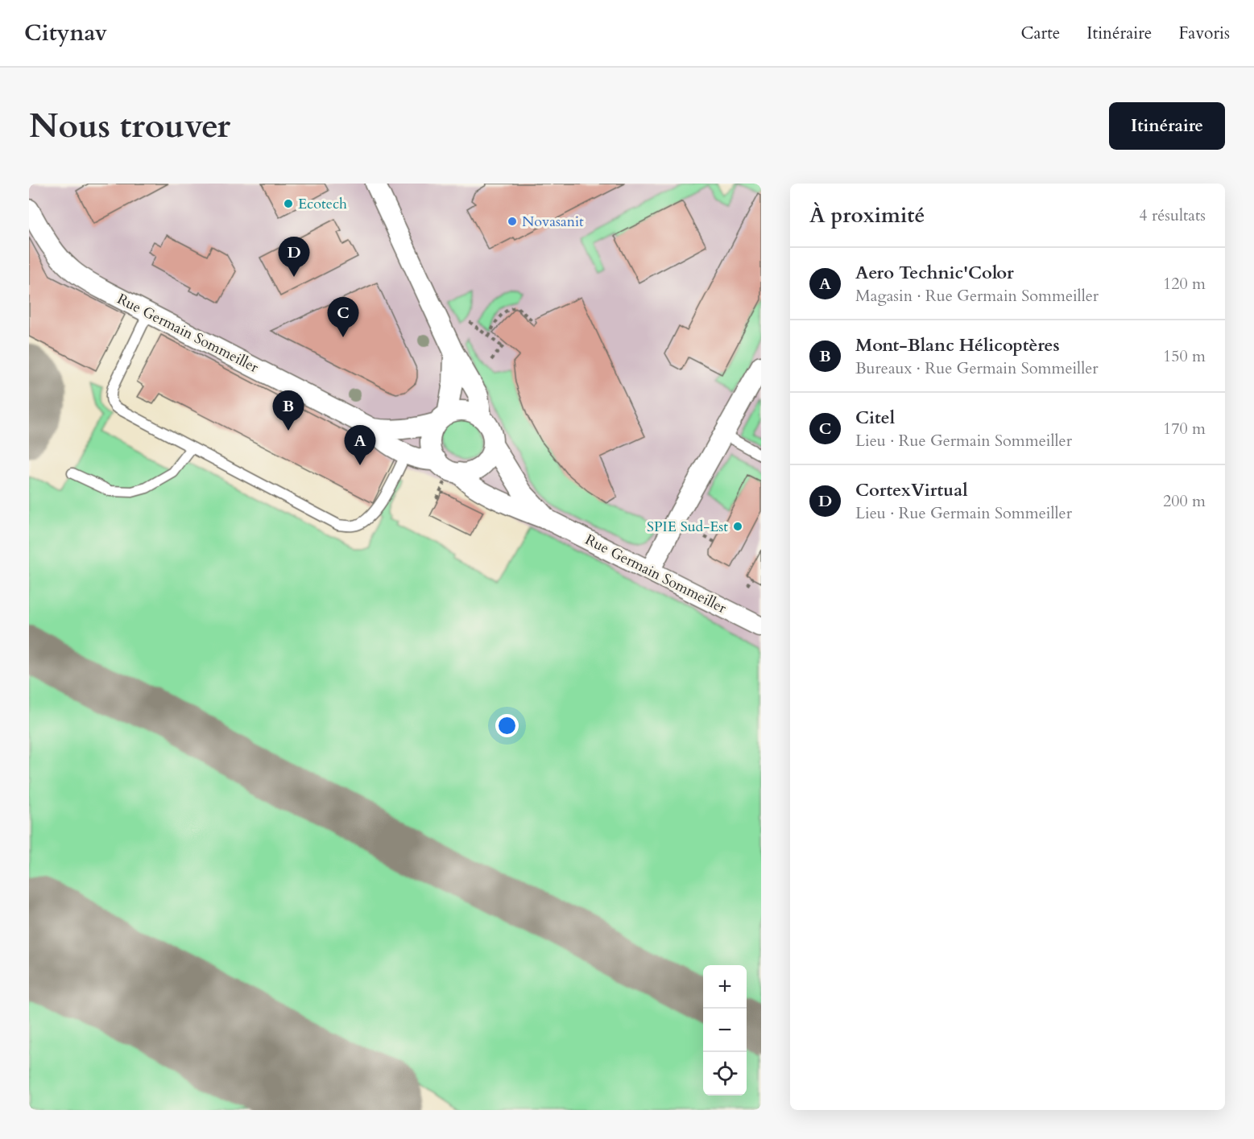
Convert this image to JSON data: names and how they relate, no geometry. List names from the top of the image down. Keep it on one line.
{"streets":{"street":["Rue Germain Sommeiller"]},"places":["Ecotech","Novasanit","SPIE Sud-Est"],"page":{"header":"Citynav","nav":["Carte","Itinéraire","Favoris"],"buttons":"Itinéraire","title":"Nous trouver","heading":["À proximité","4 résultats"],"pins":["D","C","B","A"],"list":[{"mark":"A","name":"Aero Technic'Color","note":"Magasin · Rue Germain Sommeiller","value":"120 m"},{"mark":"B","name":"Mont-Blanc Hélicoptères","note":"Bureaux · Rue Germain Sommeiller","value":"150 m"},{"mark":"C","name":"Citel","note":"Lieu · Rue Germain Sommeiller","value":"170 m"},{"mark":"D","name":"CortexVirtual","note":"Lieu · Rue Germain Sommeiller","value":"200 m"}],"map_buttons":["+","−"]}}
